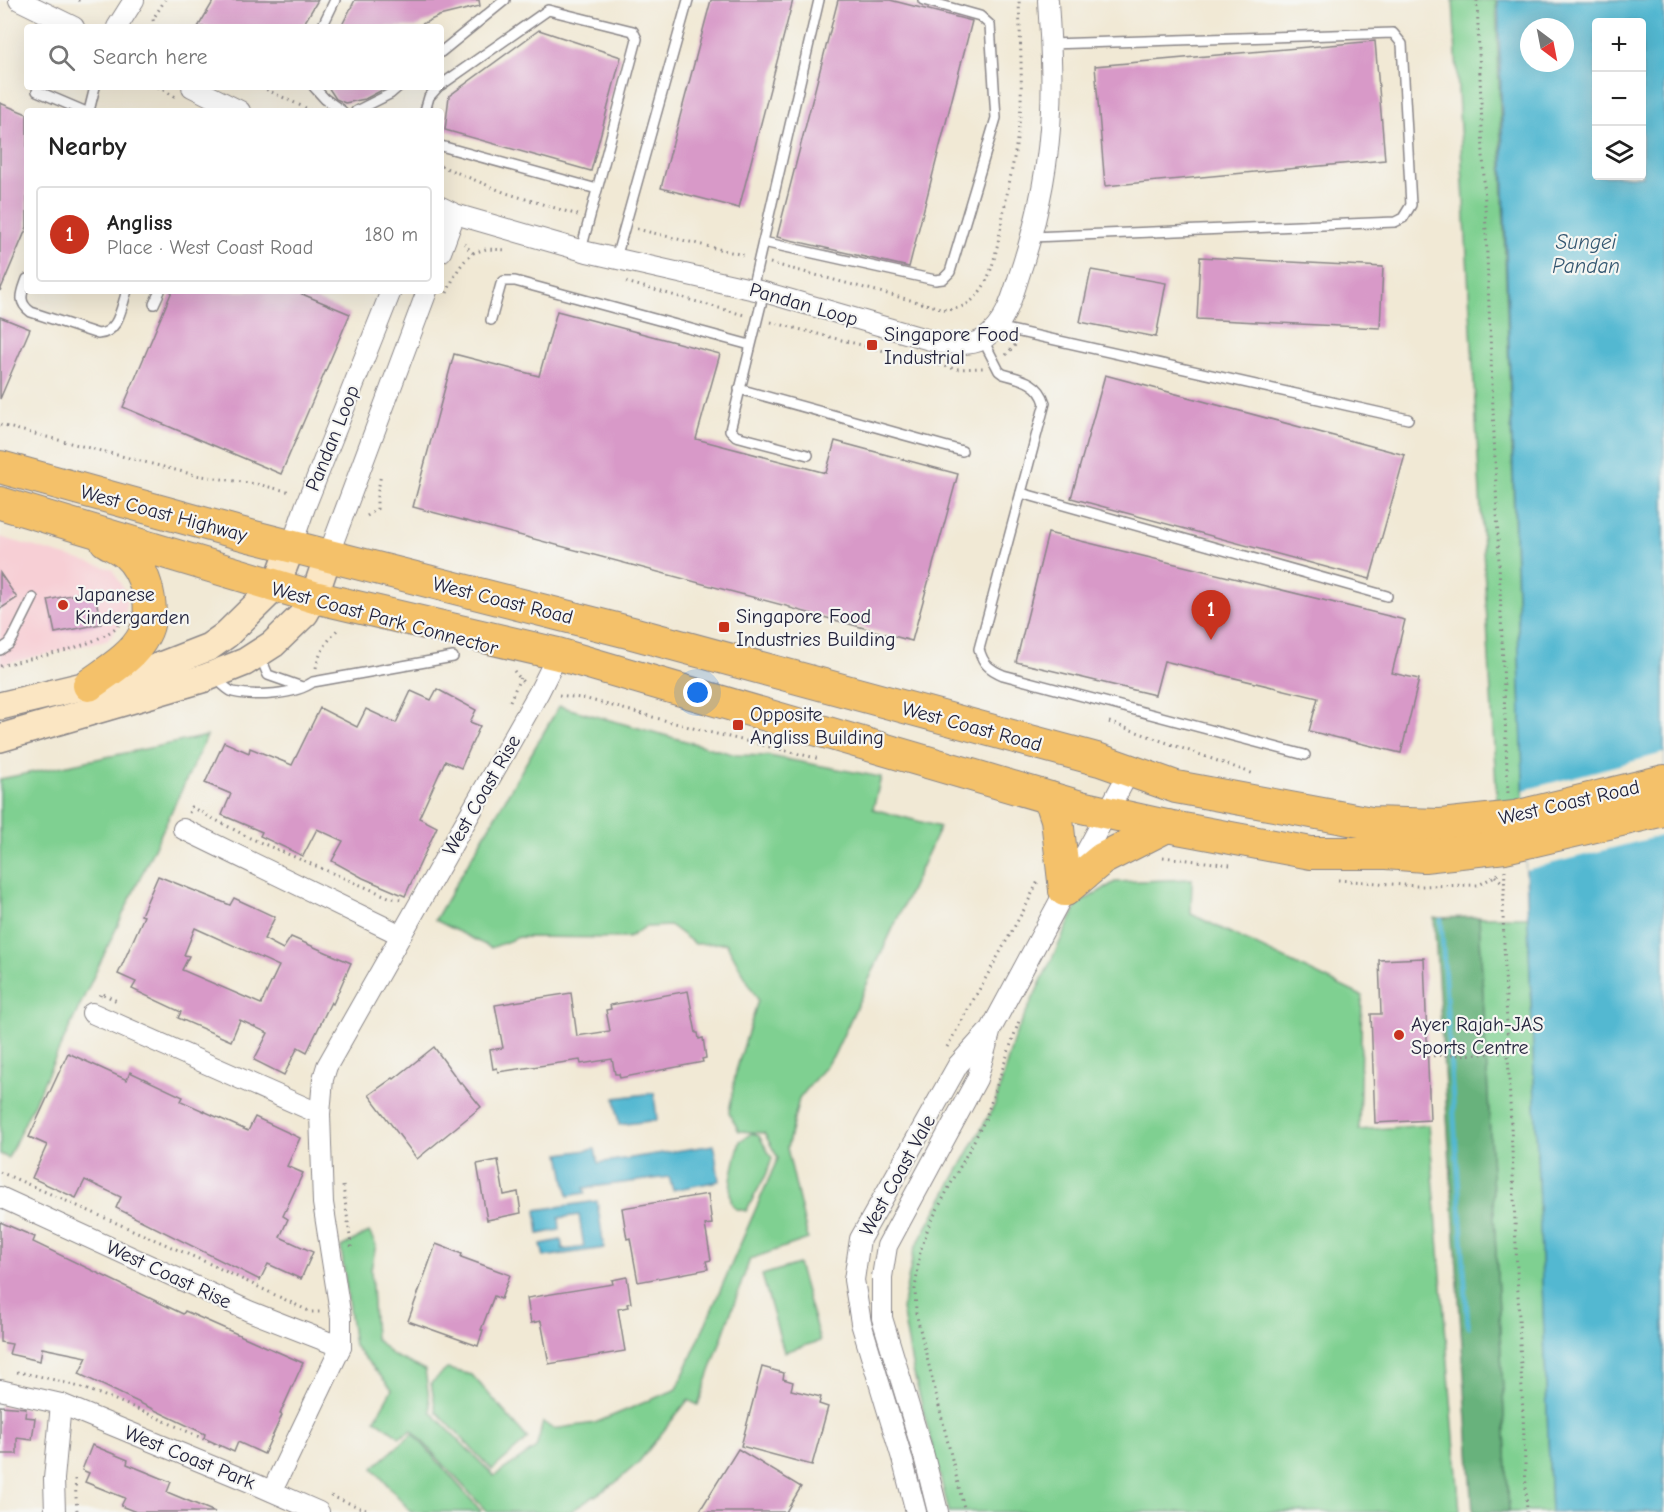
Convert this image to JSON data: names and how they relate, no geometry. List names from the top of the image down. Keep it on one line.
{"streets":{"main road":["West Coast Highway","West Coast Road"],"street":["Pandan Loop","West Coast Rise","West Coast Vale","West Coast Park"],"path":["West Coast Park Connector"]},"crossings":[["Pandan Loop","West Coast Highway"],["Pandan Loop","West Coast Road"],["West Coast Highway","West Coast Road"],["West Coast Highway","West Coast Park Connector"],["West Coast Road","West Coast Park Connector"],["West Coast Road","West Coast Rise"],["West Coast Road","West Coast Vale"],["West Coast Park Connector","West Coast Rise"],["West Coast Rise","West Coast Park"]],"water":["Sungei Pandan"],"places":{"transit":["Singapore Food Industrial","Singapore Food Industries Building","Opposite Angliss Building"],"other":["Japanese Kindergarden","Ayer Rajah-JAS Sports Centre"]},"north":"bottom right","page":{"map_buttons":["+","−"],"search":"Search here","heading":"Nearby","list":[{"mark":"1","name":"Angliss","note":"Place · West Coast Road","value":"180 m"}],"pins":"1"}}
